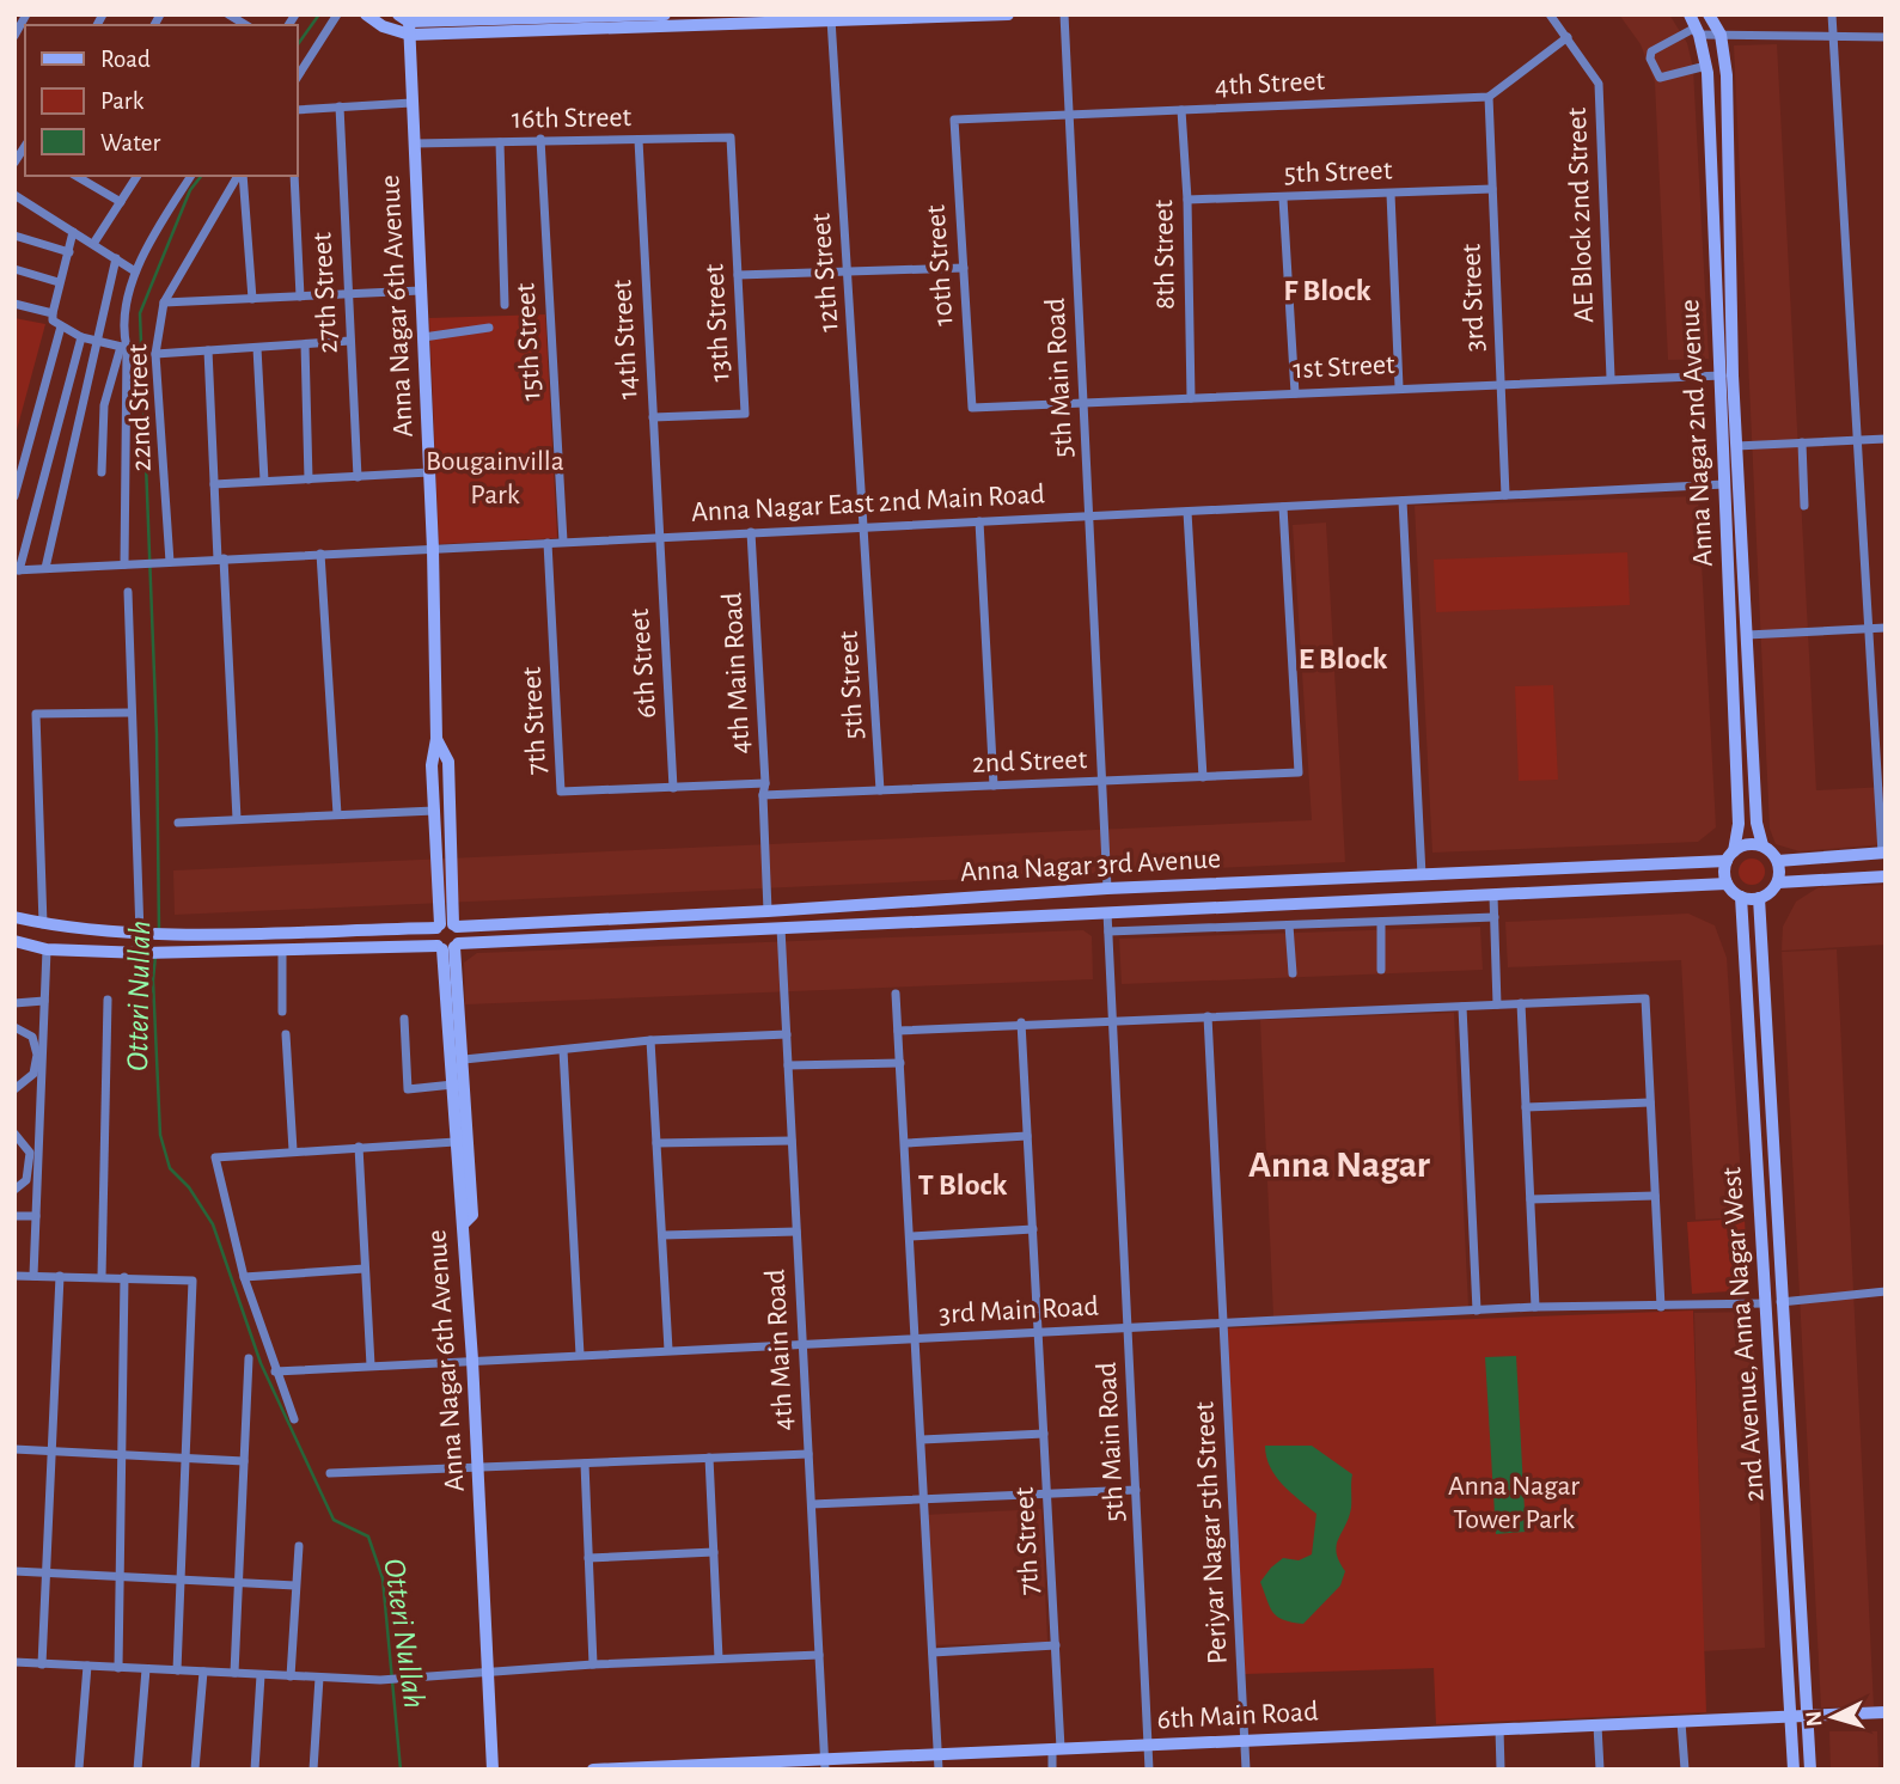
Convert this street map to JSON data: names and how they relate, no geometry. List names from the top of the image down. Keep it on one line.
{"streets":{"main road":["Anna Nagar 6th Avenue","Anna Nagar 2nd Avenue","Anna Nagar 3rd Avenue","2nd Avenue, Anna Nagar West","6th Main Road"],"street":["4th Street","16th Street","5th Street","AE Block 2nd Street","8th Street","10th Street","12th Street","27th Street","3rd Street","13th Street","14th Street","15th Street","1st Street","5th Main Road","22nd Street","Anna Nagar East 2nd Main Road","6th Street","4th Main Road","7th Street","2nd Street","3rd Main Road","Periyar Nagar 5th Street"]},"crossings":[["4th Street","8th Street"],["4th Street","10th Street"],["4th Street","3rd Street"],["4th Street","5th Main Road"],["16th Street","Anna Nagar 6th Avenue"],["16th Street","13th Street"],["16th Street","14th Street"],["16th Street","15th Street"],["5th Street","8th Street"],["5th Street","12th Street"],["5th Street","3rd Street"],["5th Street","Anna Nagar East 2nd Main Road"],["5th Street","2nd Street"],["AE Block 2nd Street","1st Street"],["8th Street","1st Street"],["10th Street","1st Street"],["12th Street","Anna Nagar East 2nd Main Road"],["3rd Street","1st Street"],["3rd Street","Anna Nagar East 2nd Main Road"],["Anna Nagar 6th Avenue","Anna Nagar East 2nd Main Road"],["Anna Nagar 6th Avenue","Anna Nagar 3rd Avenue"],["Anna Nagar 6th Avenue","3rd Main Road"],["13th Street","14th Street"],["14th Street","Anna Nagar East 2nd Main Road"],["14th Street","6th Street"],["15th Street","Anna Nagar East 2nd Main Road"],["1st Street","5th Main Road"],["1st Street","Anna Nagar 2nd Avenue"],["5th Main Road","Anna Nagar East 2nd Main Road"],["5th Main Road","2nd Street"],["5th Main Road","Anna Nagar 3rd Avenue"],["5th Main Road","3rd Main Road"],["5th Main Road","6th Main Road"],["22nd Street","Anna Nagar East 2nd Main Road"],["Anna Nagar 2nd Avenue","Anna Nagar East 2nd Main Road"],["Anna Nagar 2nd Avenue","Anna Nagar 3rd Avenue"],["Anna Nagar 2nd Avenue","2nd Avenue, Anna Nagar West"],["Anna Nagar East 2nd Main Road","6th Street"],["Anna Nagar East 2nd Main Road","4th Main Road"],["Anna Nagar East 2nd Main Road","7th Street"],["Anna Nagar East 2nd Main Road","2nd Street"],["6th Street","7th Street"],["4th Main Road","7th Street"],["4th Main Road","2nd Street"],["4th Main Road","Anna Nagar 3rd Avenue"],["4th Main Road","3rd Main Road"],["4th Main Road","6th Main Road"],["7th Street","3rd Main Road"],["7th Street","6th Main Road"],["Anna Nagar 3rd Avenue","2nd Avenue, Anna Nagar West"],["3rd Main Road","2nd Avenue, Anna Nagar West"],["3rd Main Road","Periyar Nagar 5th Street"],["2nd Avenue, Anna Nagar West","6th Main Road"],["Periyar Nagar 5th Street","6th Main Road"]],"districts":["F Block","E Block","Anna Nagar","T Block"],"water":["Otteri Nullah"],"parks":["Bougainvilla Park","Anna Nagar Tower Park"],"legend":["Road","Park","Water"],"north":"left"}
